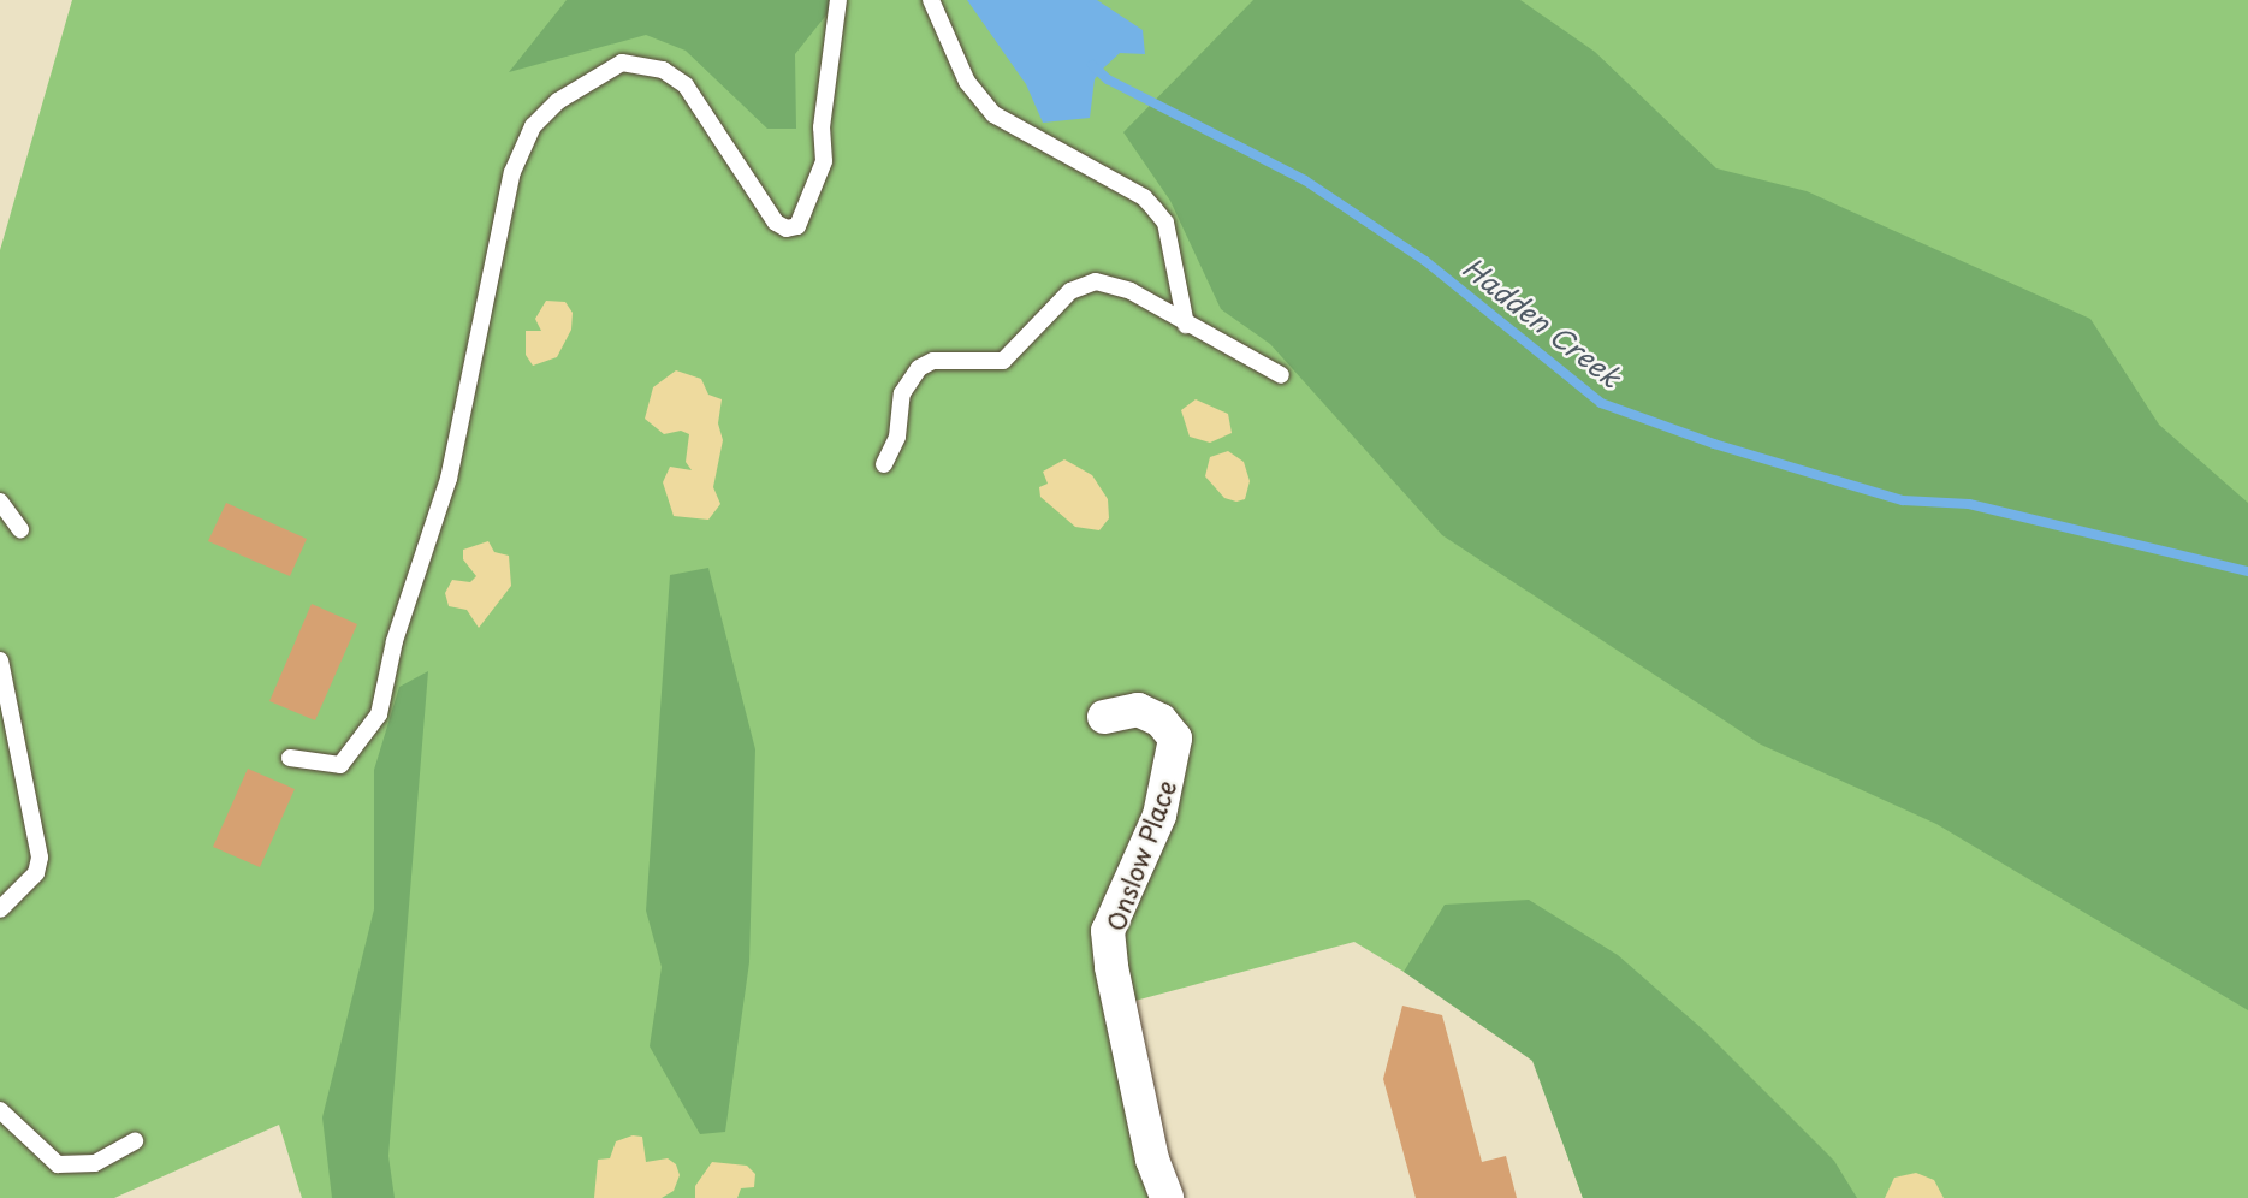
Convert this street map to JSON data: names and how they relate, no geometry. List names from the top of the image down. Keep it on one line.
{"streets":{"street":["Onslow Place"]},"water":["Hadden Creek"]}
